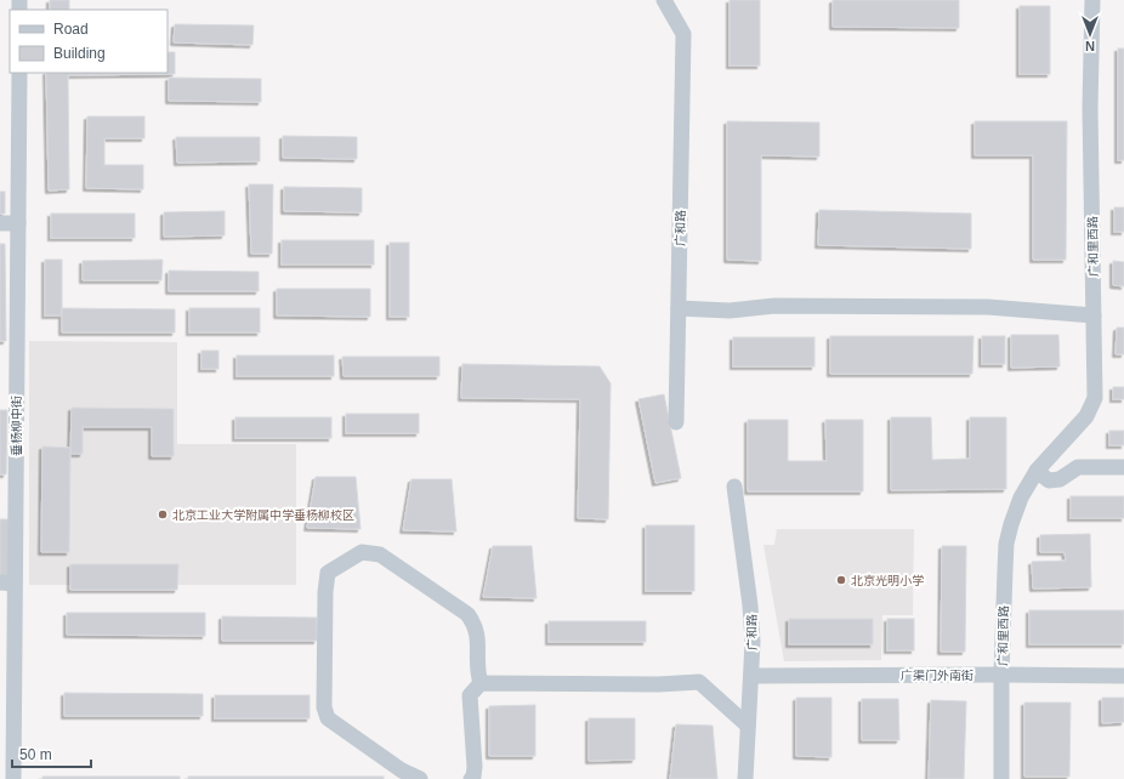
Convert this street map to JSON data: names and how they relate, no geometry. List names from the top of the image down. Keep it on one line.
{"streets":{"street":["广和路","广和里西路","垂杨柳中街","广渠门外南街"]},"crossings":[["广和路","广渠门外南街"],["广和里西路","广渠门外南街"]],"places":["北京工业大学附属中学垂杨柳校区","北京光明小学"],"legend":["Road","Building"],"scale_bar":"50 m","north":"bottom"}
